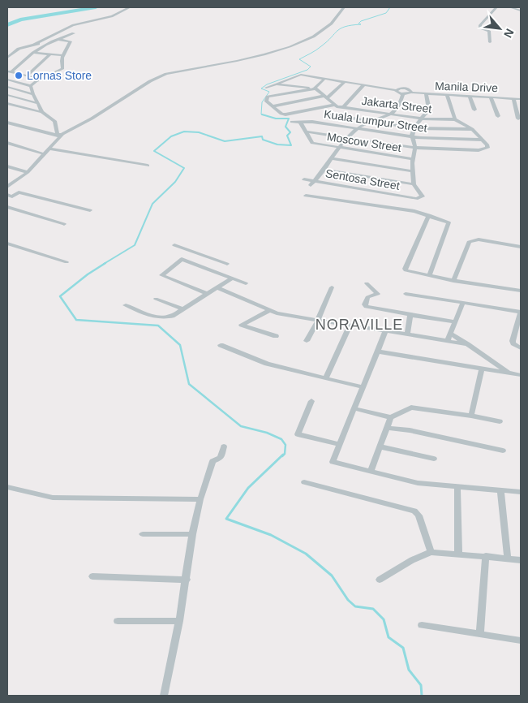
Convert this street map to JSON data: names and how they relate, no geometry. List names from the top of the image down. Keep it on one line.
{"streets":{"street":["Manila Drive","Jakarta Street","Kuala Lumpur Street","Moscow Street","Sentosa Street"]},"crossings":[["Jakarta Street","Moscow Street"],["Kuala Lumpur Street","Moscow Street"]],"districts":["NORAVILLE"],"places":["Lornas Store"],"north":"bottom right"}
